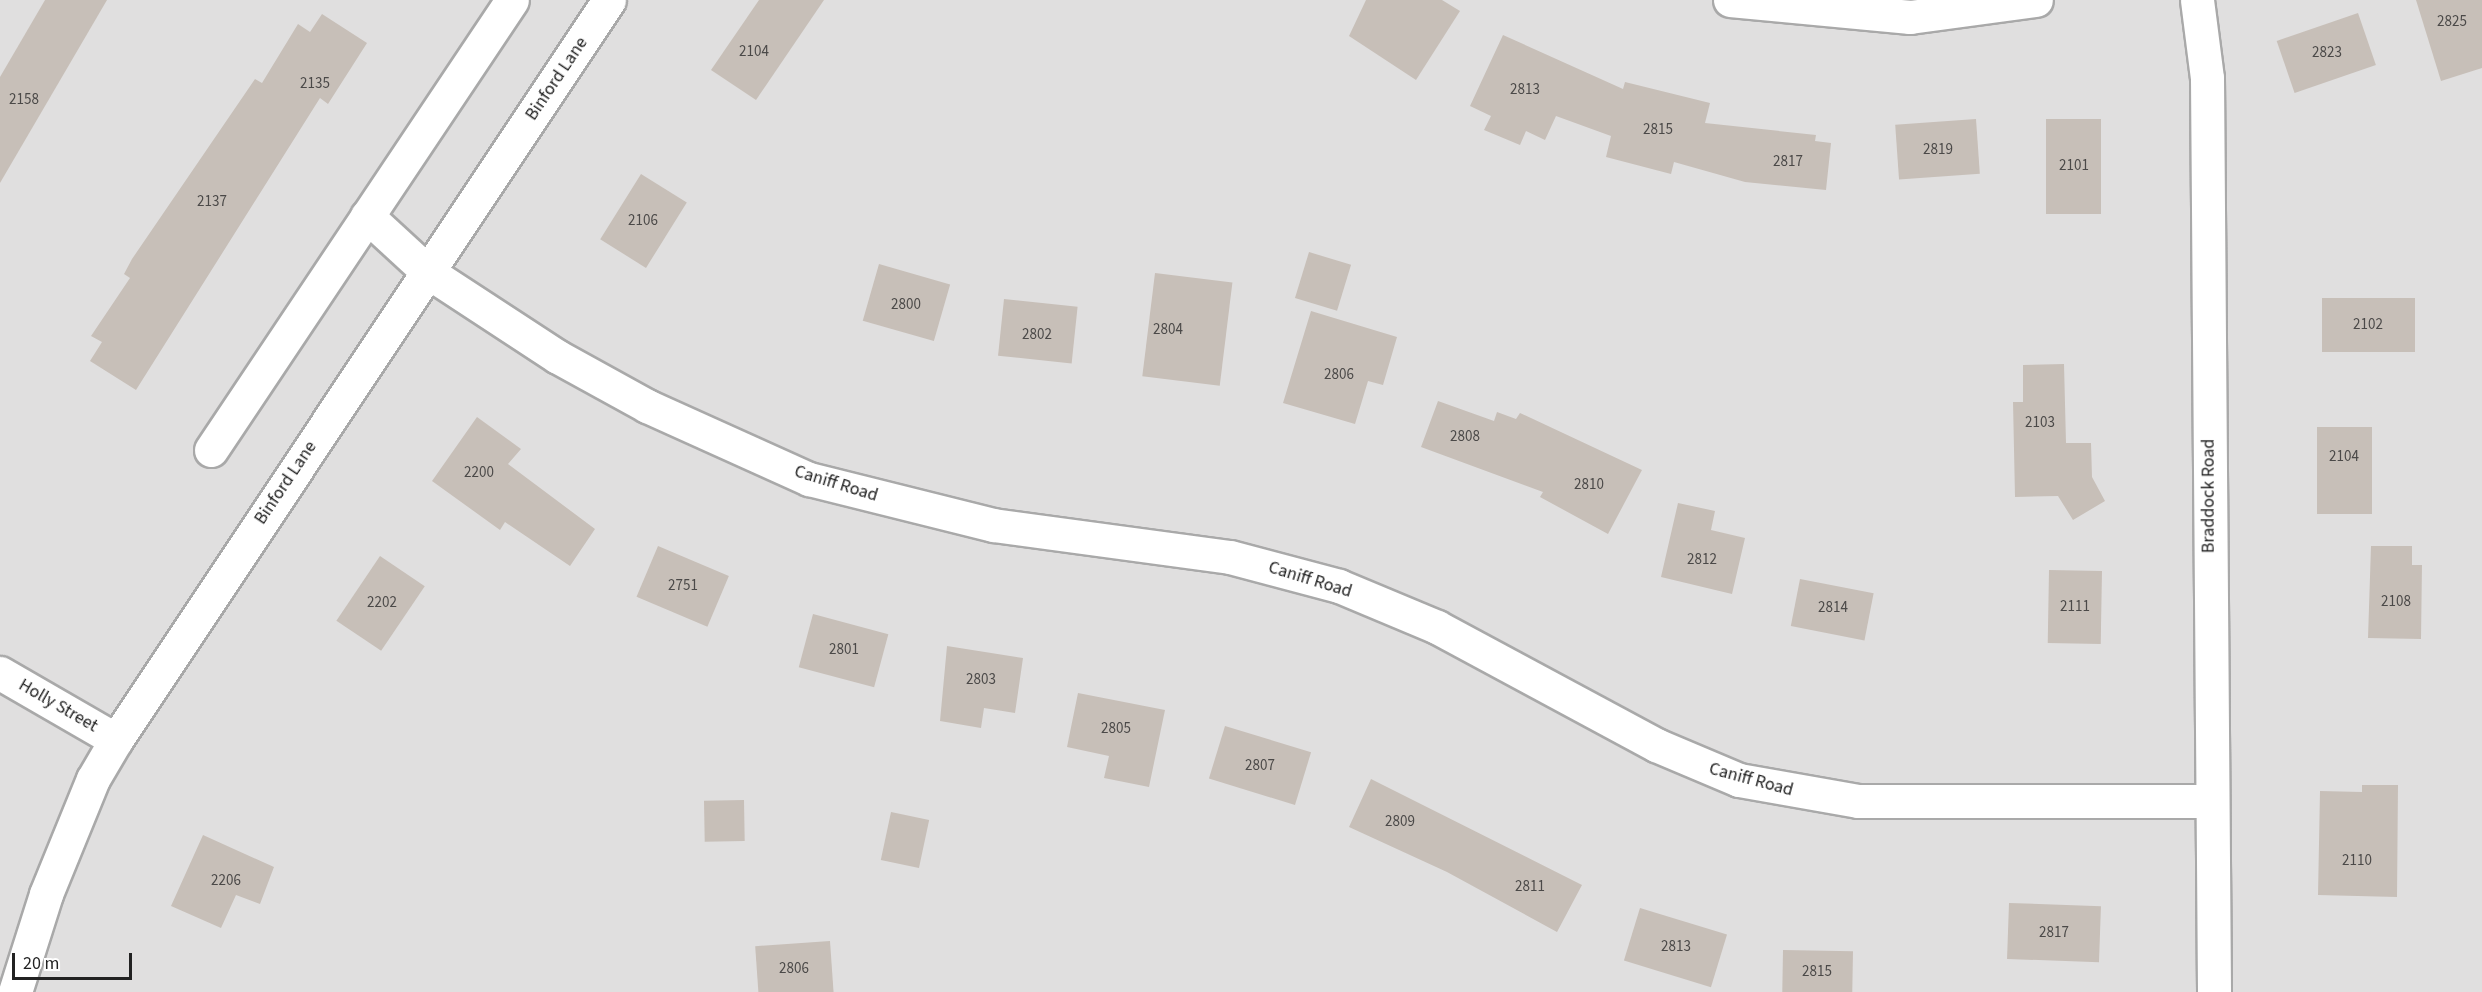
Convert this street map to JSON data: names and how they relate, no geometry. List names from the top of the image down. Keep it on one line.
{"streets":{"street":["Binford Lane","Caniff Road","Braddock Road","Holly Street"]},"crossings":[["Binford Lane","Caniff Road"],["Binford Lane","Holly Street"],["Caniff Road","Braddock Road"]],"house_numbers":["2825","2104","2823","2135","2813","2158","2815","2819","2817","2101","2137","2106","2800","2102","2804","2802","2806","2103","2808","2104","2200","2810","2812","2751","2108","2202","2111","2814","2801","2803","2805","2807","2809","2110","2206","2811","2817","2813","2806","2815"],"scale_bar":"20 m"}
